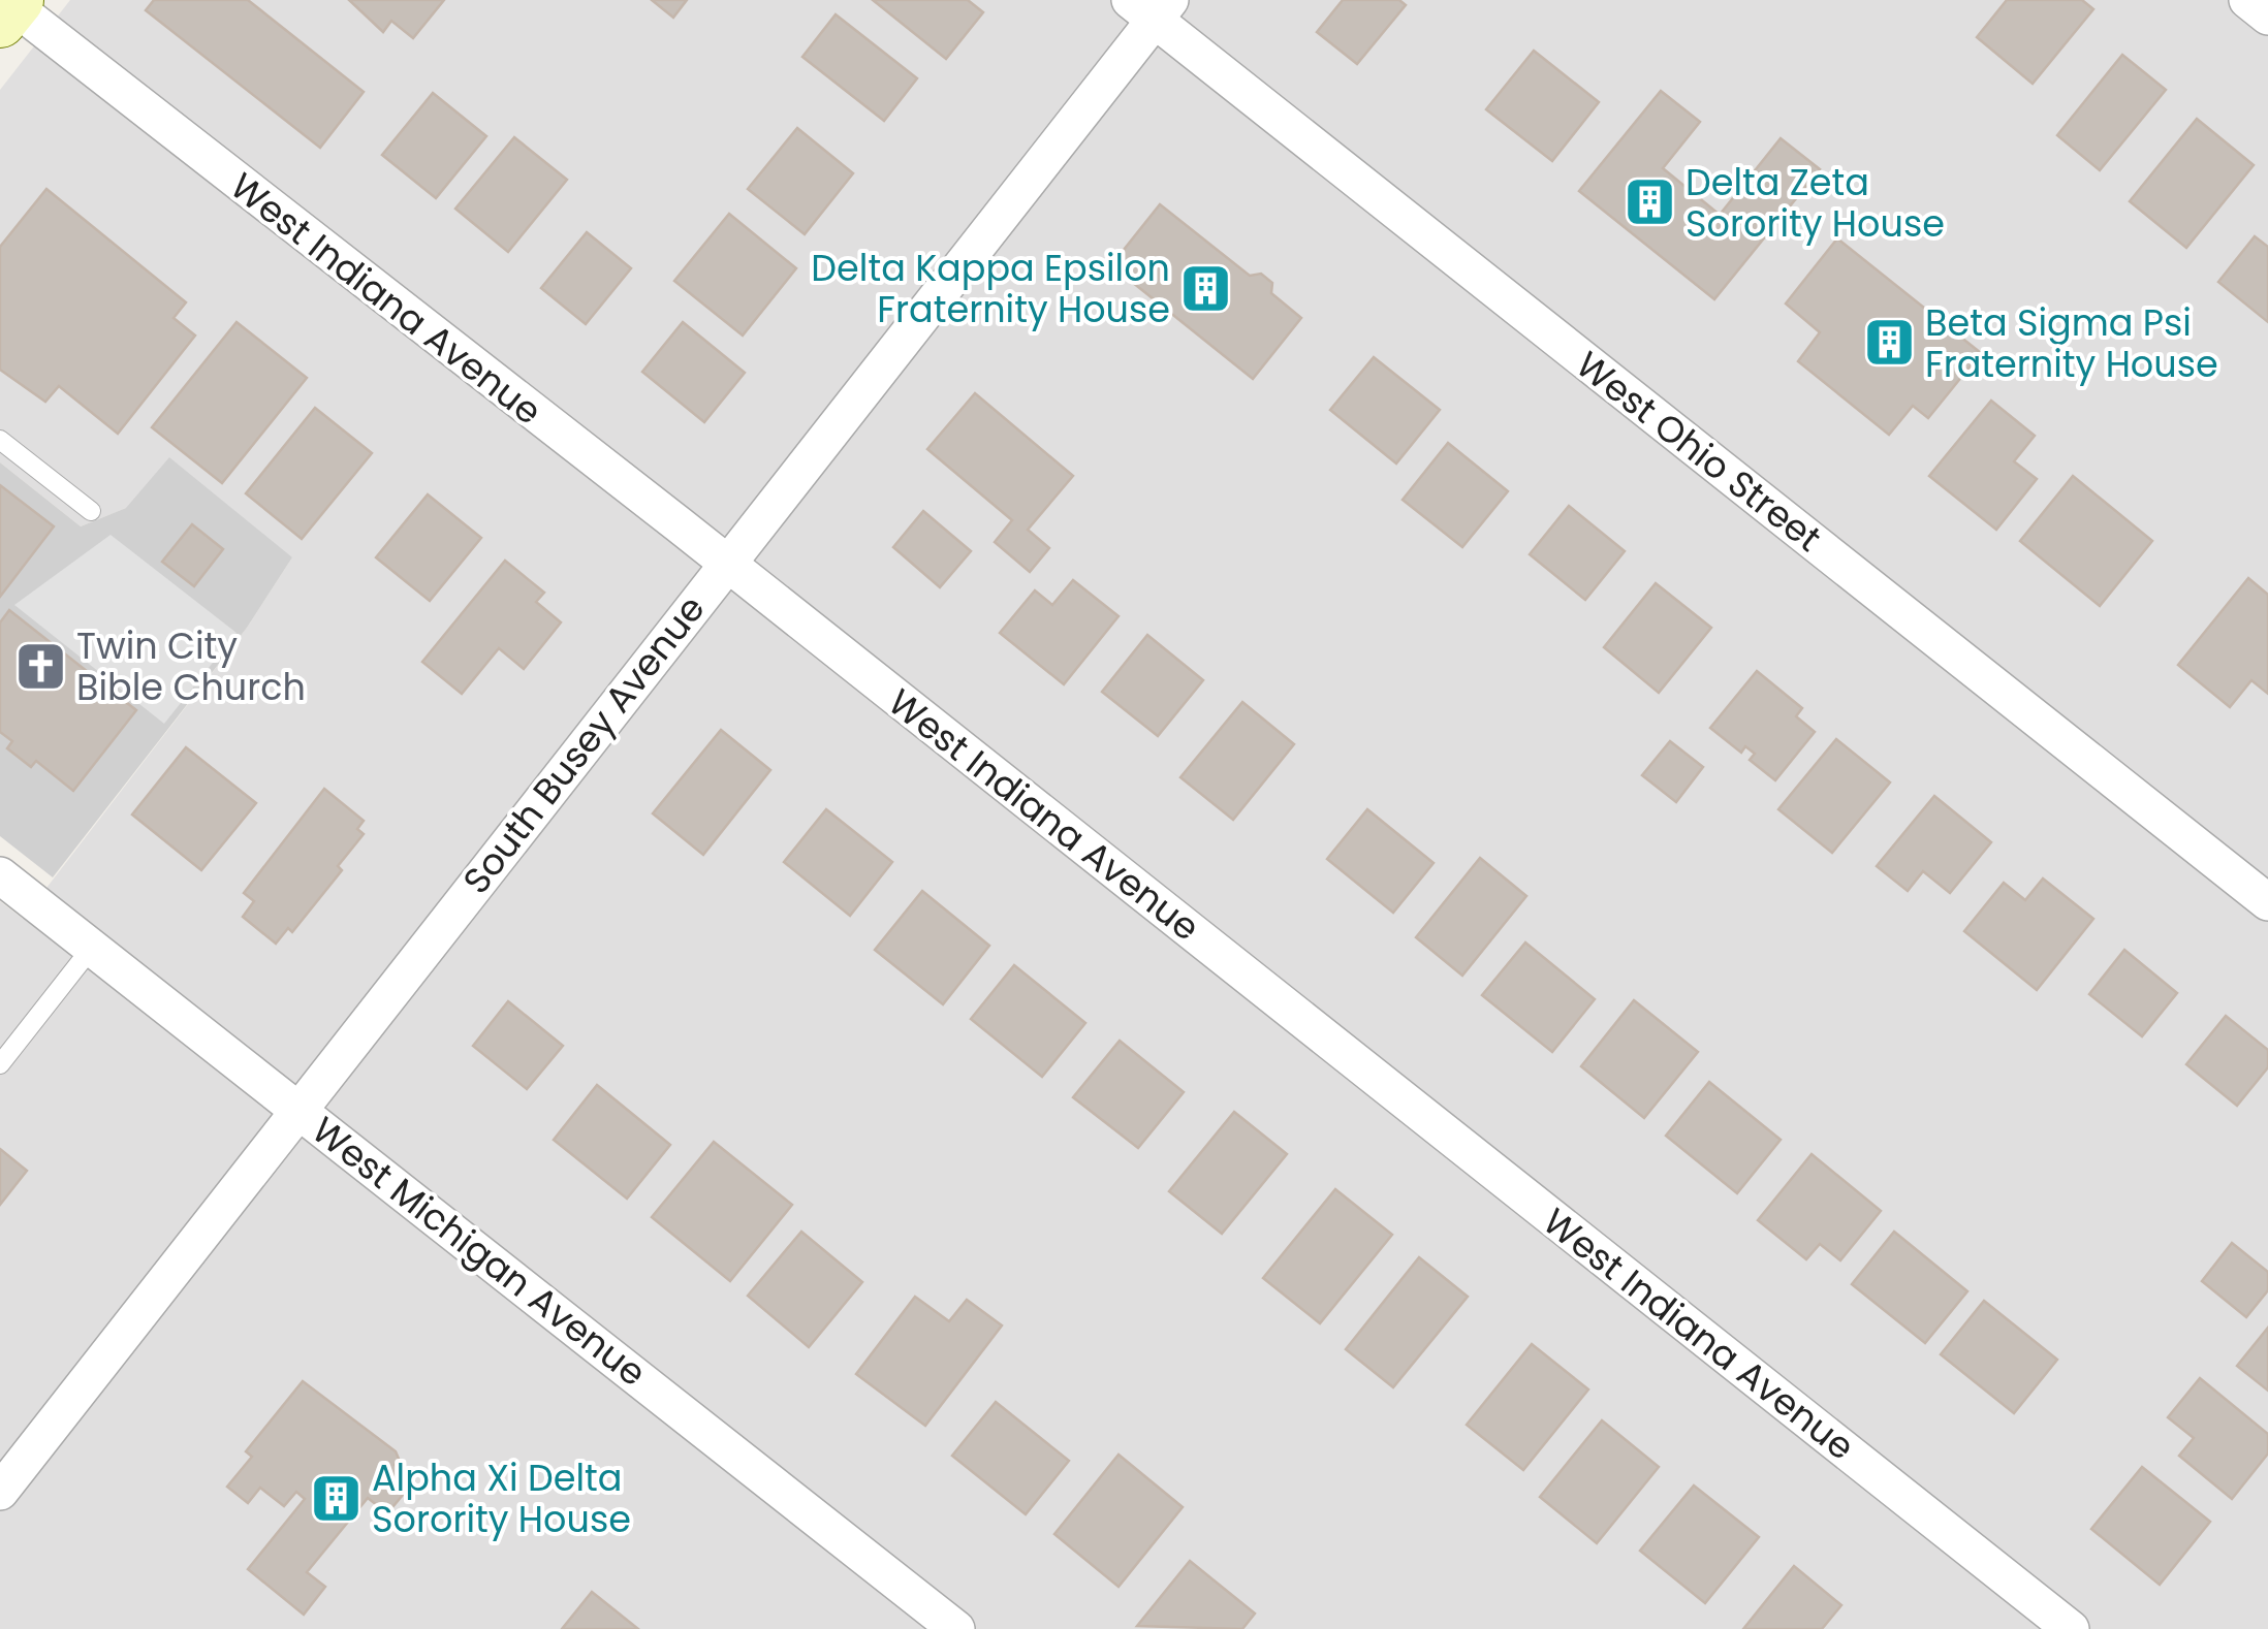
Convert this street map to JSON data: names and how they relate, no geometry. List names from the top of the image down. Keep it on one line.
{"streets":{"street":["West Indiana Avenue","West Ohio Street","South Busey Avenue","West Michigan Avenue"]},"crossings":[["West Indiana Avenue","South Busey Avenue"],["West Ohio Street","South Busey Avenue"],["South Busey Avenue","West Michigan Avenue"]],"places":{"building":["Delta Zeta Sorority House","Delta Kappa Epsilon Fraternity House","Beta Sigma Psi Fraternity House","Alpha Xi Delta Sorority House"],"church":["Twin City Bible Church"]}}
